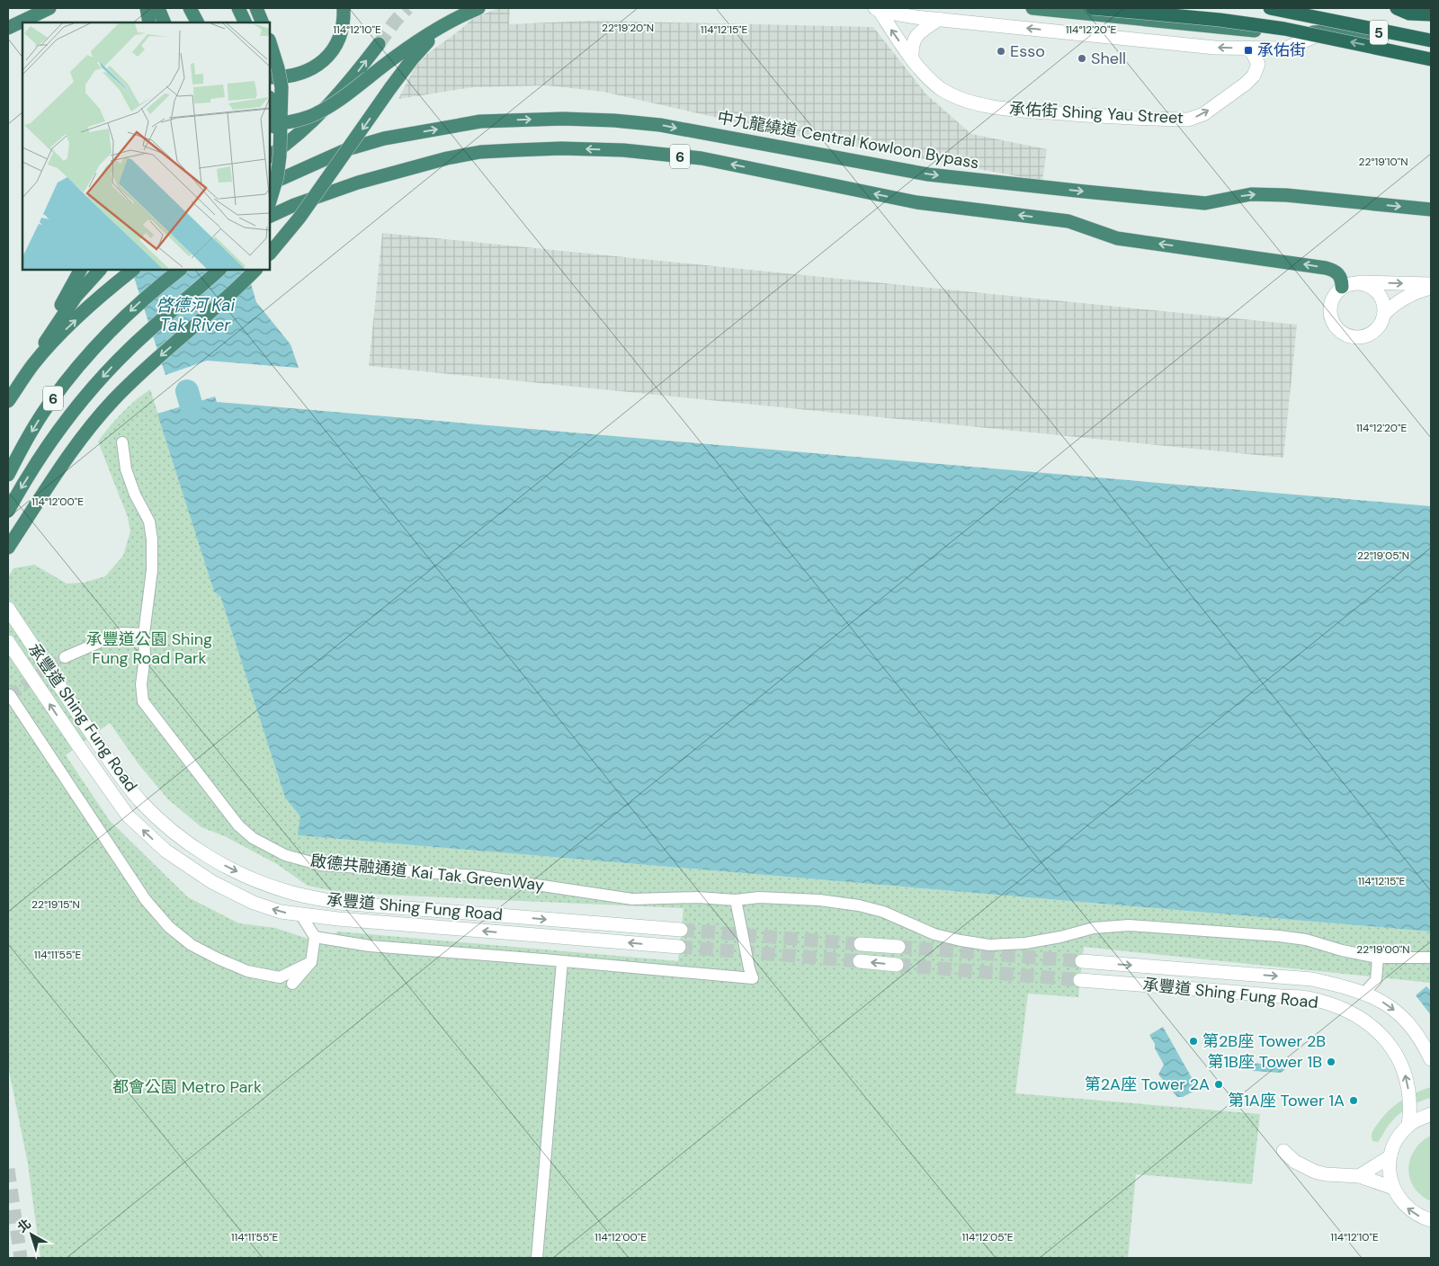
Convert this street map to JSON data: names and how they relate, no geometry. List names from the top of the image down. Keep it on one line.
{"streets":{"highway":["5","中九龍繞道 Central Kowloon Bypass","6"],"main road":["承佑街 Shing Yau Street","承豐道 Shing Fung Road"],"street":["啟德共融通道 Kai Tak GreenWay"]},"water":["啓德河 Kai Tak River"],"parks":["承豐道公園 Shing Fung Road Park","都會公園 Metro Park"],"places":{"transit":["承佑街"],"other":["Esso","Shell","第2B座 Tower 2B","第1B座 Tower 1B","第2A座 Tower 2A","第1A座 Tower 1A"]},"north":"top left","coordinates":["22°19'20\"N","114°12'10\"E","114°12'15\"E","114°12'20\"E","22°19'10\"N","114°12'00\"E","22°19'05\"N","22°19'15\"N","22°19'00\"N","114°11'55\"E","114°12'05\"E"]}
